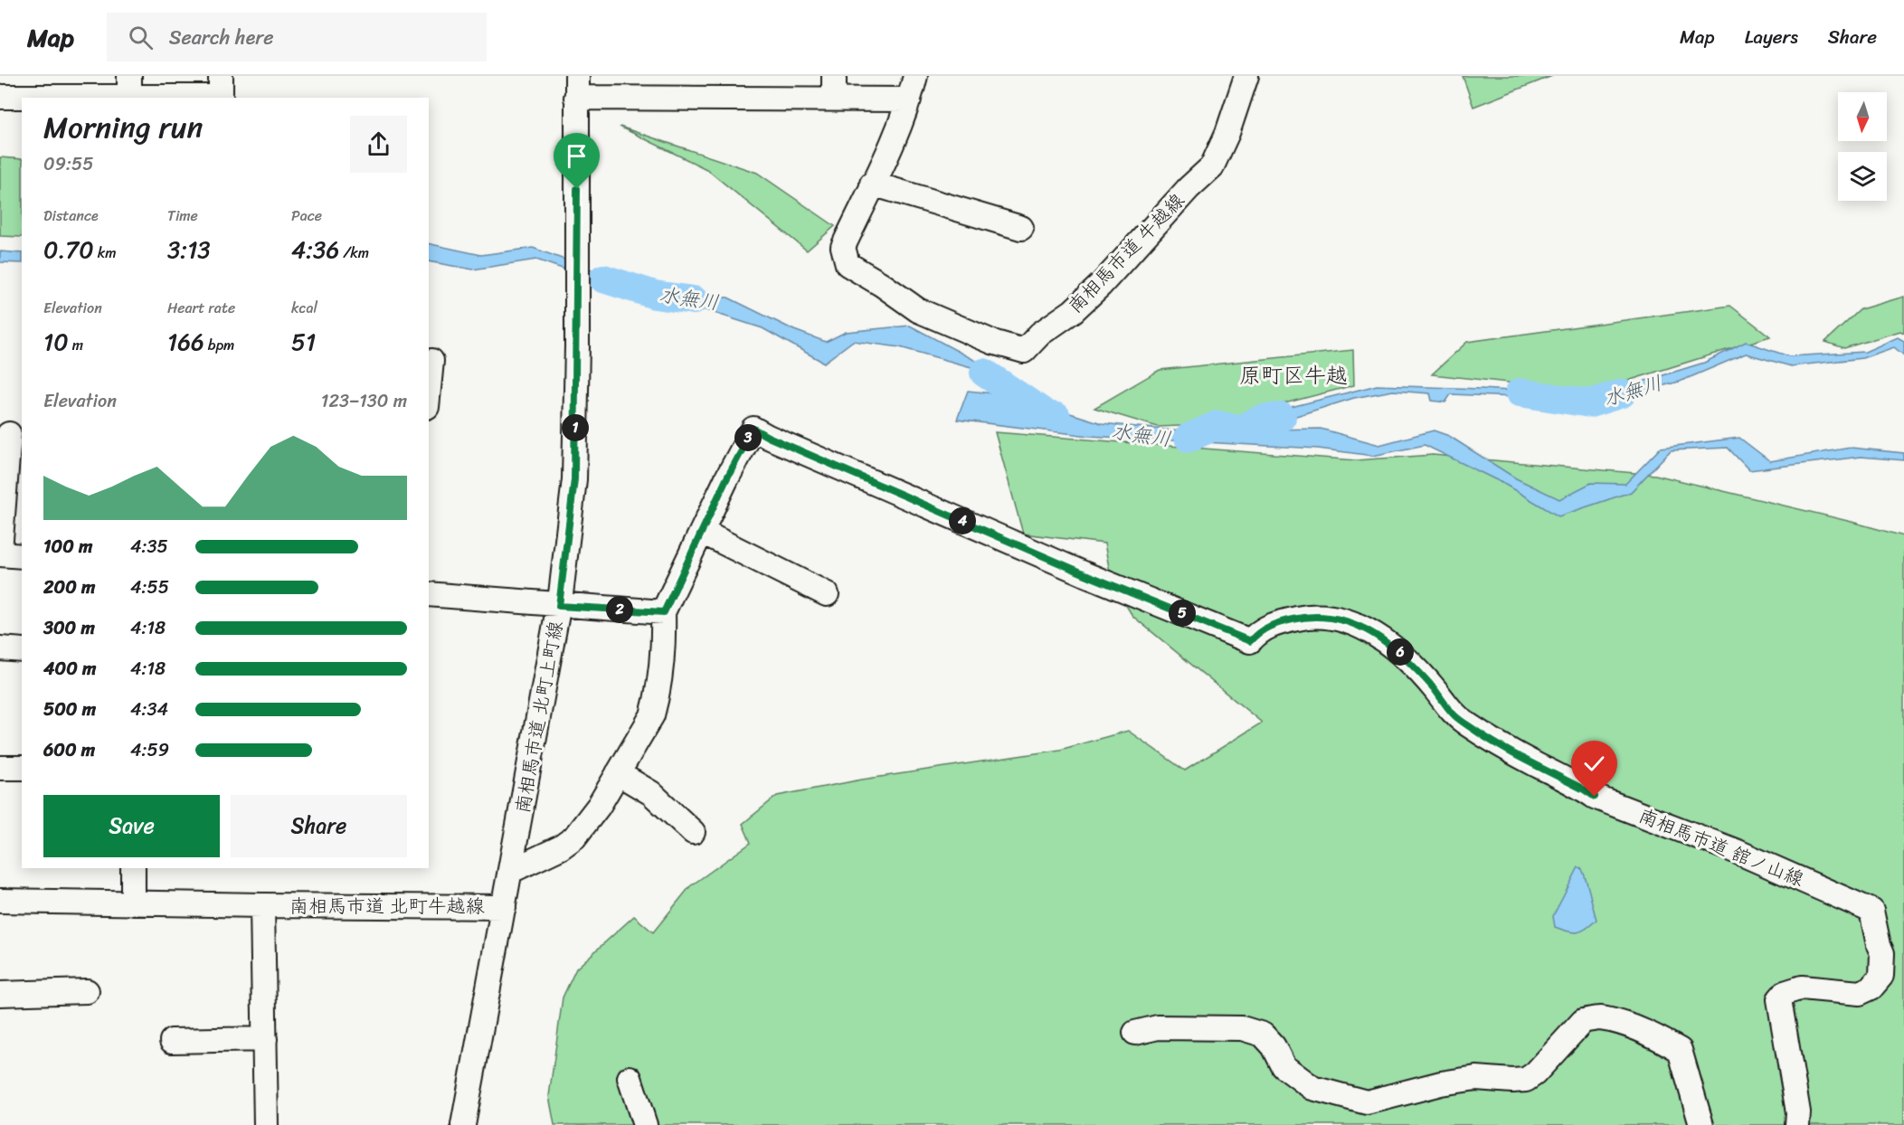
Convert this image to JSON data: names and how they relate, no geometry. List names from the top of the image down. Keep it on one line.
{"streets":{"street":["南相馬市道 牛越線","南相馬市道 北町上町線","南相馬市道 舘ノ山線","南相馬市道 北町牛越線"]},"crossings":[["南相馬市道 北町上町線","南相馬市道 北町牛越線"]],"districts":["原町区牛越"],"water":["水無川"],"north":"bottom","page":{"header":"Map","search":"Search here","nav":["Map","Layers","Share"],"heading":["Morning run","09:55"],"stats":[["Distance","0.70 km"],["Time","3:13"],["Pace","4:36 /km"],["Elevation","10 m"],["Heart rate","166 bpm"],["kcal","51"]],"chart":["Elevation","123–130 m"],"pins":["1","3","4","2","5","6"],"list":[{"name":"100 m","note":"4:35"},{"name":"200 m","note":"4:55"},{"name":"300 m","note":"4:18"},{"name":"400 m","note":"4:18"},{"name":"500 m","note":"4:34"},{"name":"600 m","note":"4:59"}],"buttons":["Save","Share"]}}
